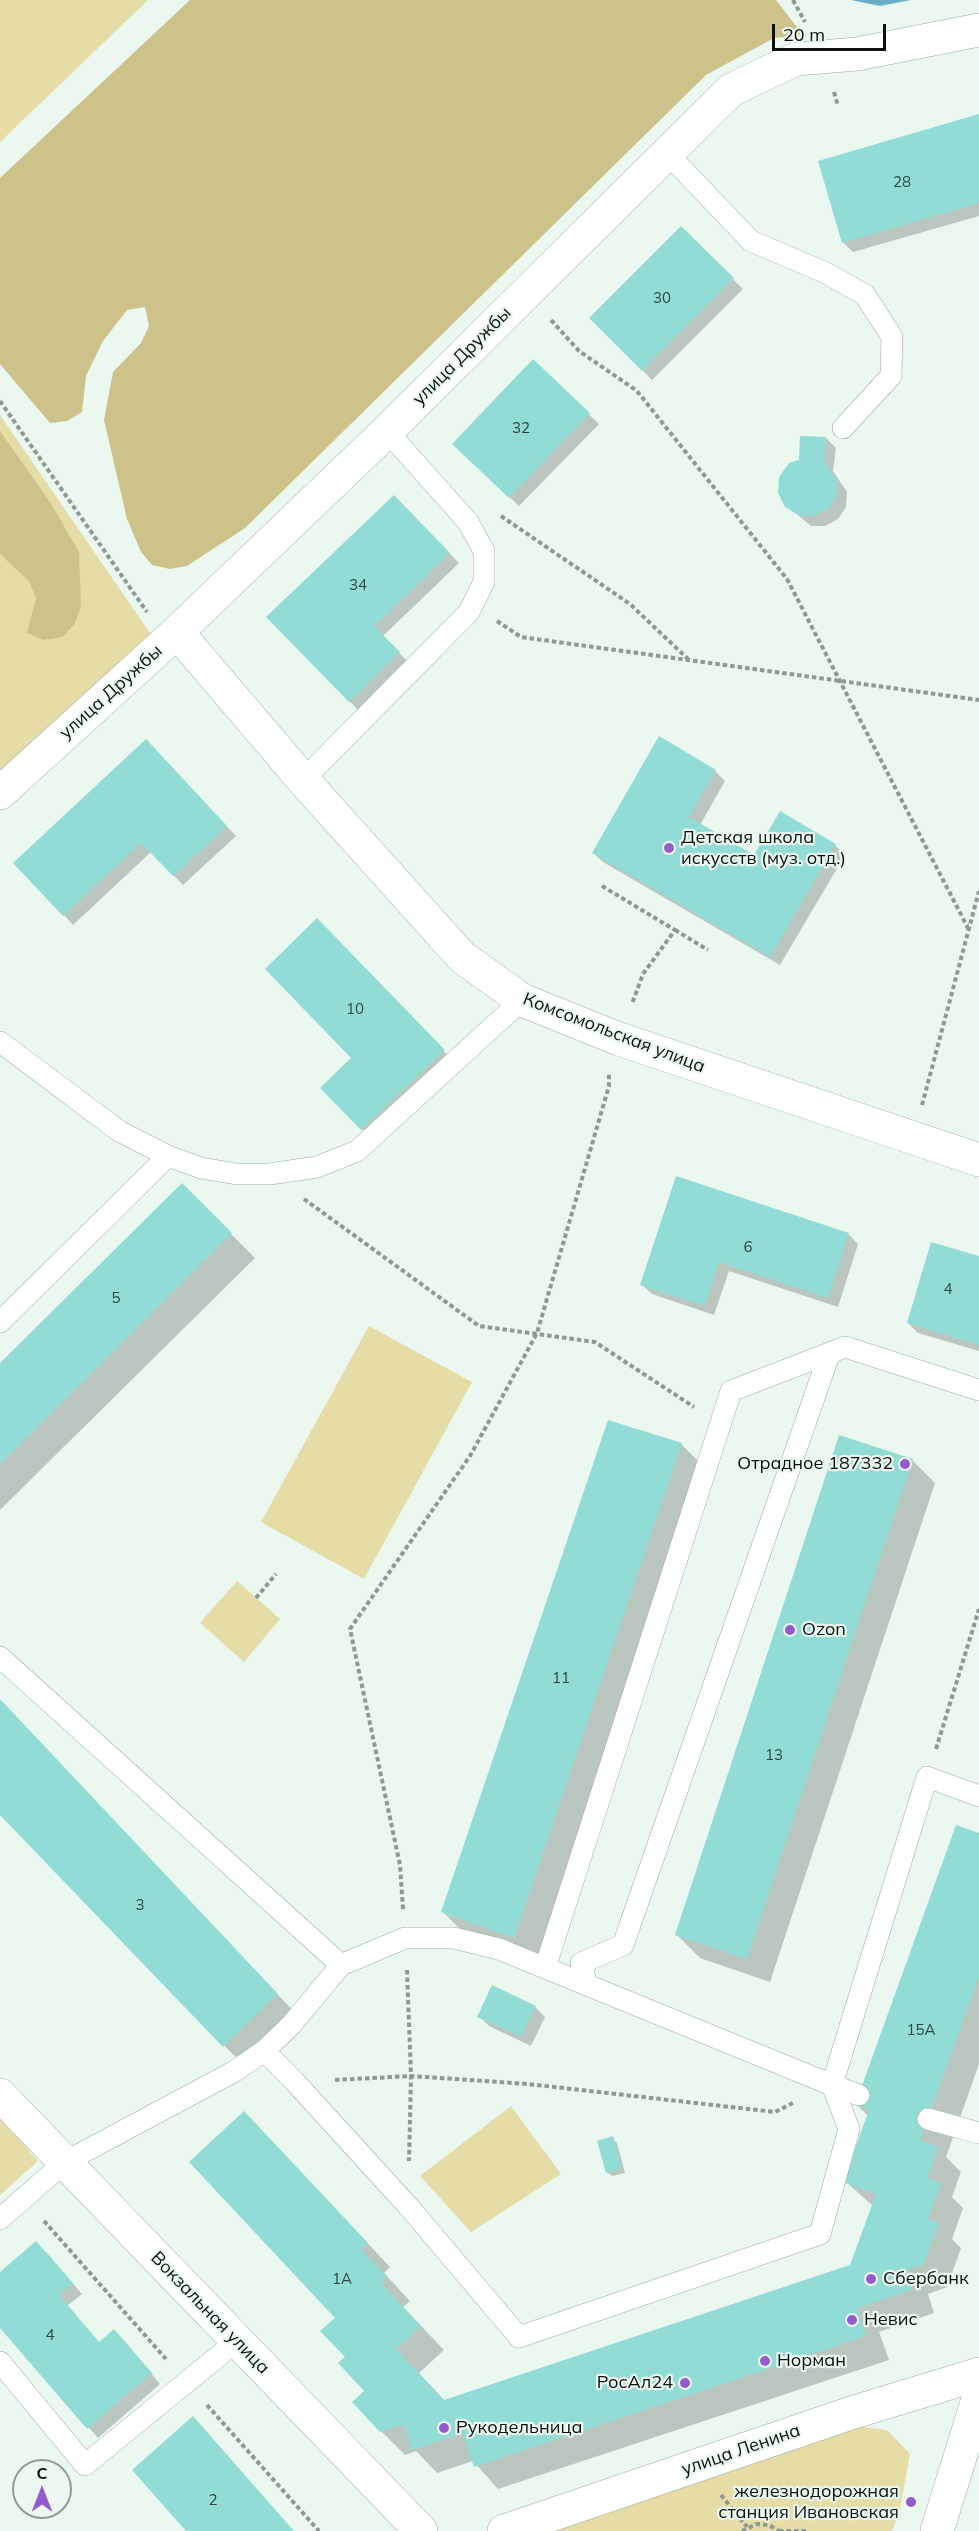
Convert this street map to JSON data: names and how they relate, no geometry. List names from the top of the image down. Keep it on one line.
{"streets":{"street":["улица Дружбы","Комсомольская улица","Вокзальная улица","улица Ленина"]},"crossings":[["улица Дружбы","Комсомольская улица"]],"places":["Детская школа искусств (муз. отд.)","Отрадное 187332","Ozon","Сбербанк","Невис","Норман","РосАл24","Рукодельница","железнодорожная станция Ивановская"],"house_numbers":["28","30","32","34","10","6","4","5","11","13","3","15А","1А","4","2"],"scale_bar":"20 m","north":"top"}
